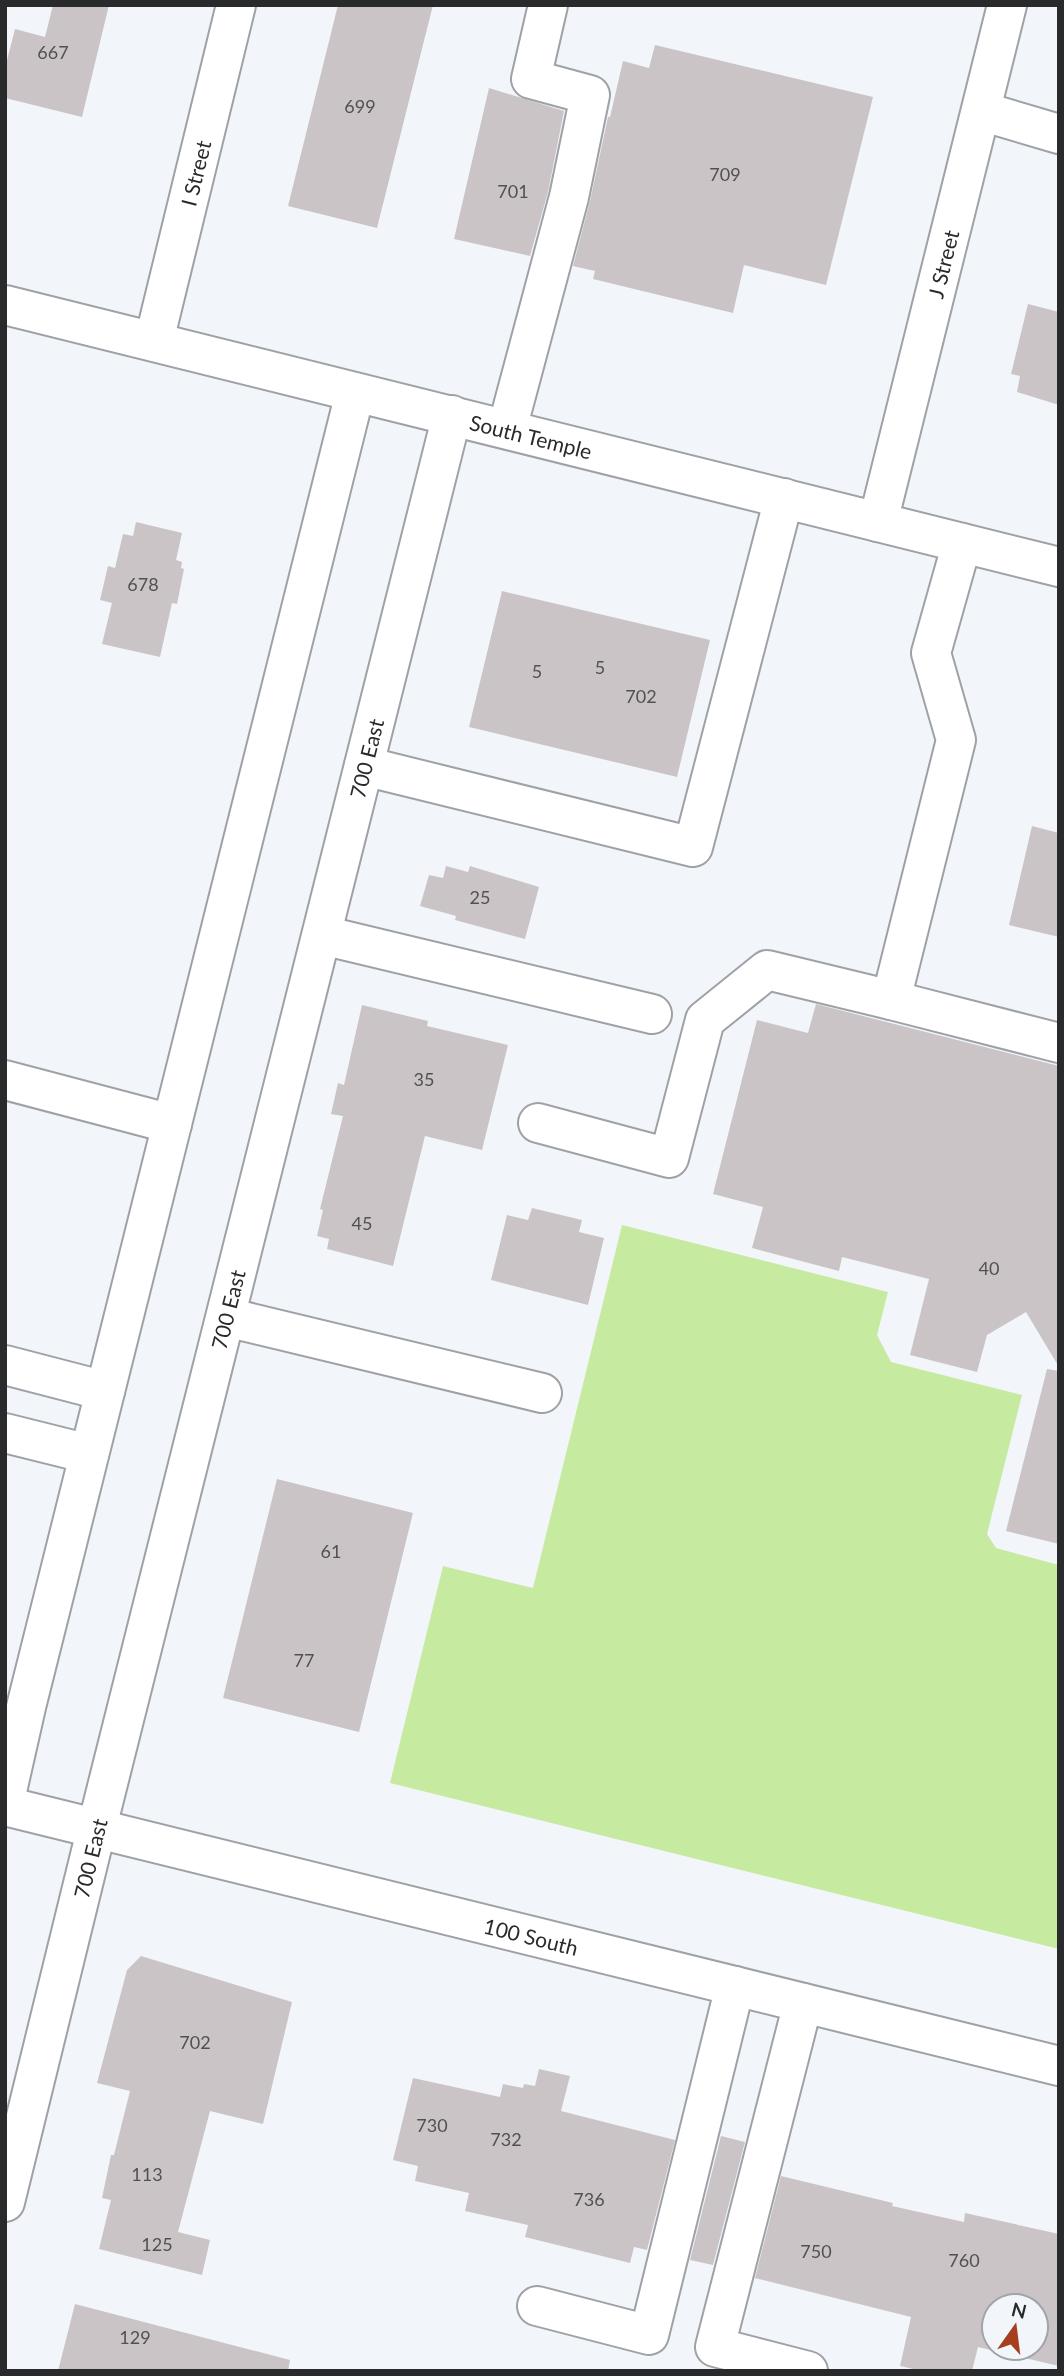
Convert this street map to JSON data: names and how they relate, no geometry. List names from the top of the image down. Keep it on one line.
{"streets":{"main road":["I Street","J Street","South Temple","700 East","100 South"]},"crossings":[["I Street","South Temple"],["J Street","South Temple"],["South Temple","700 East"],["700 East","100 South"]],"house_numbers":["667","699","709","701","678","5","5","702","25","35","45","40","61","77","702","730","732","113","736","125","750","760","129"],"north":"top"}
